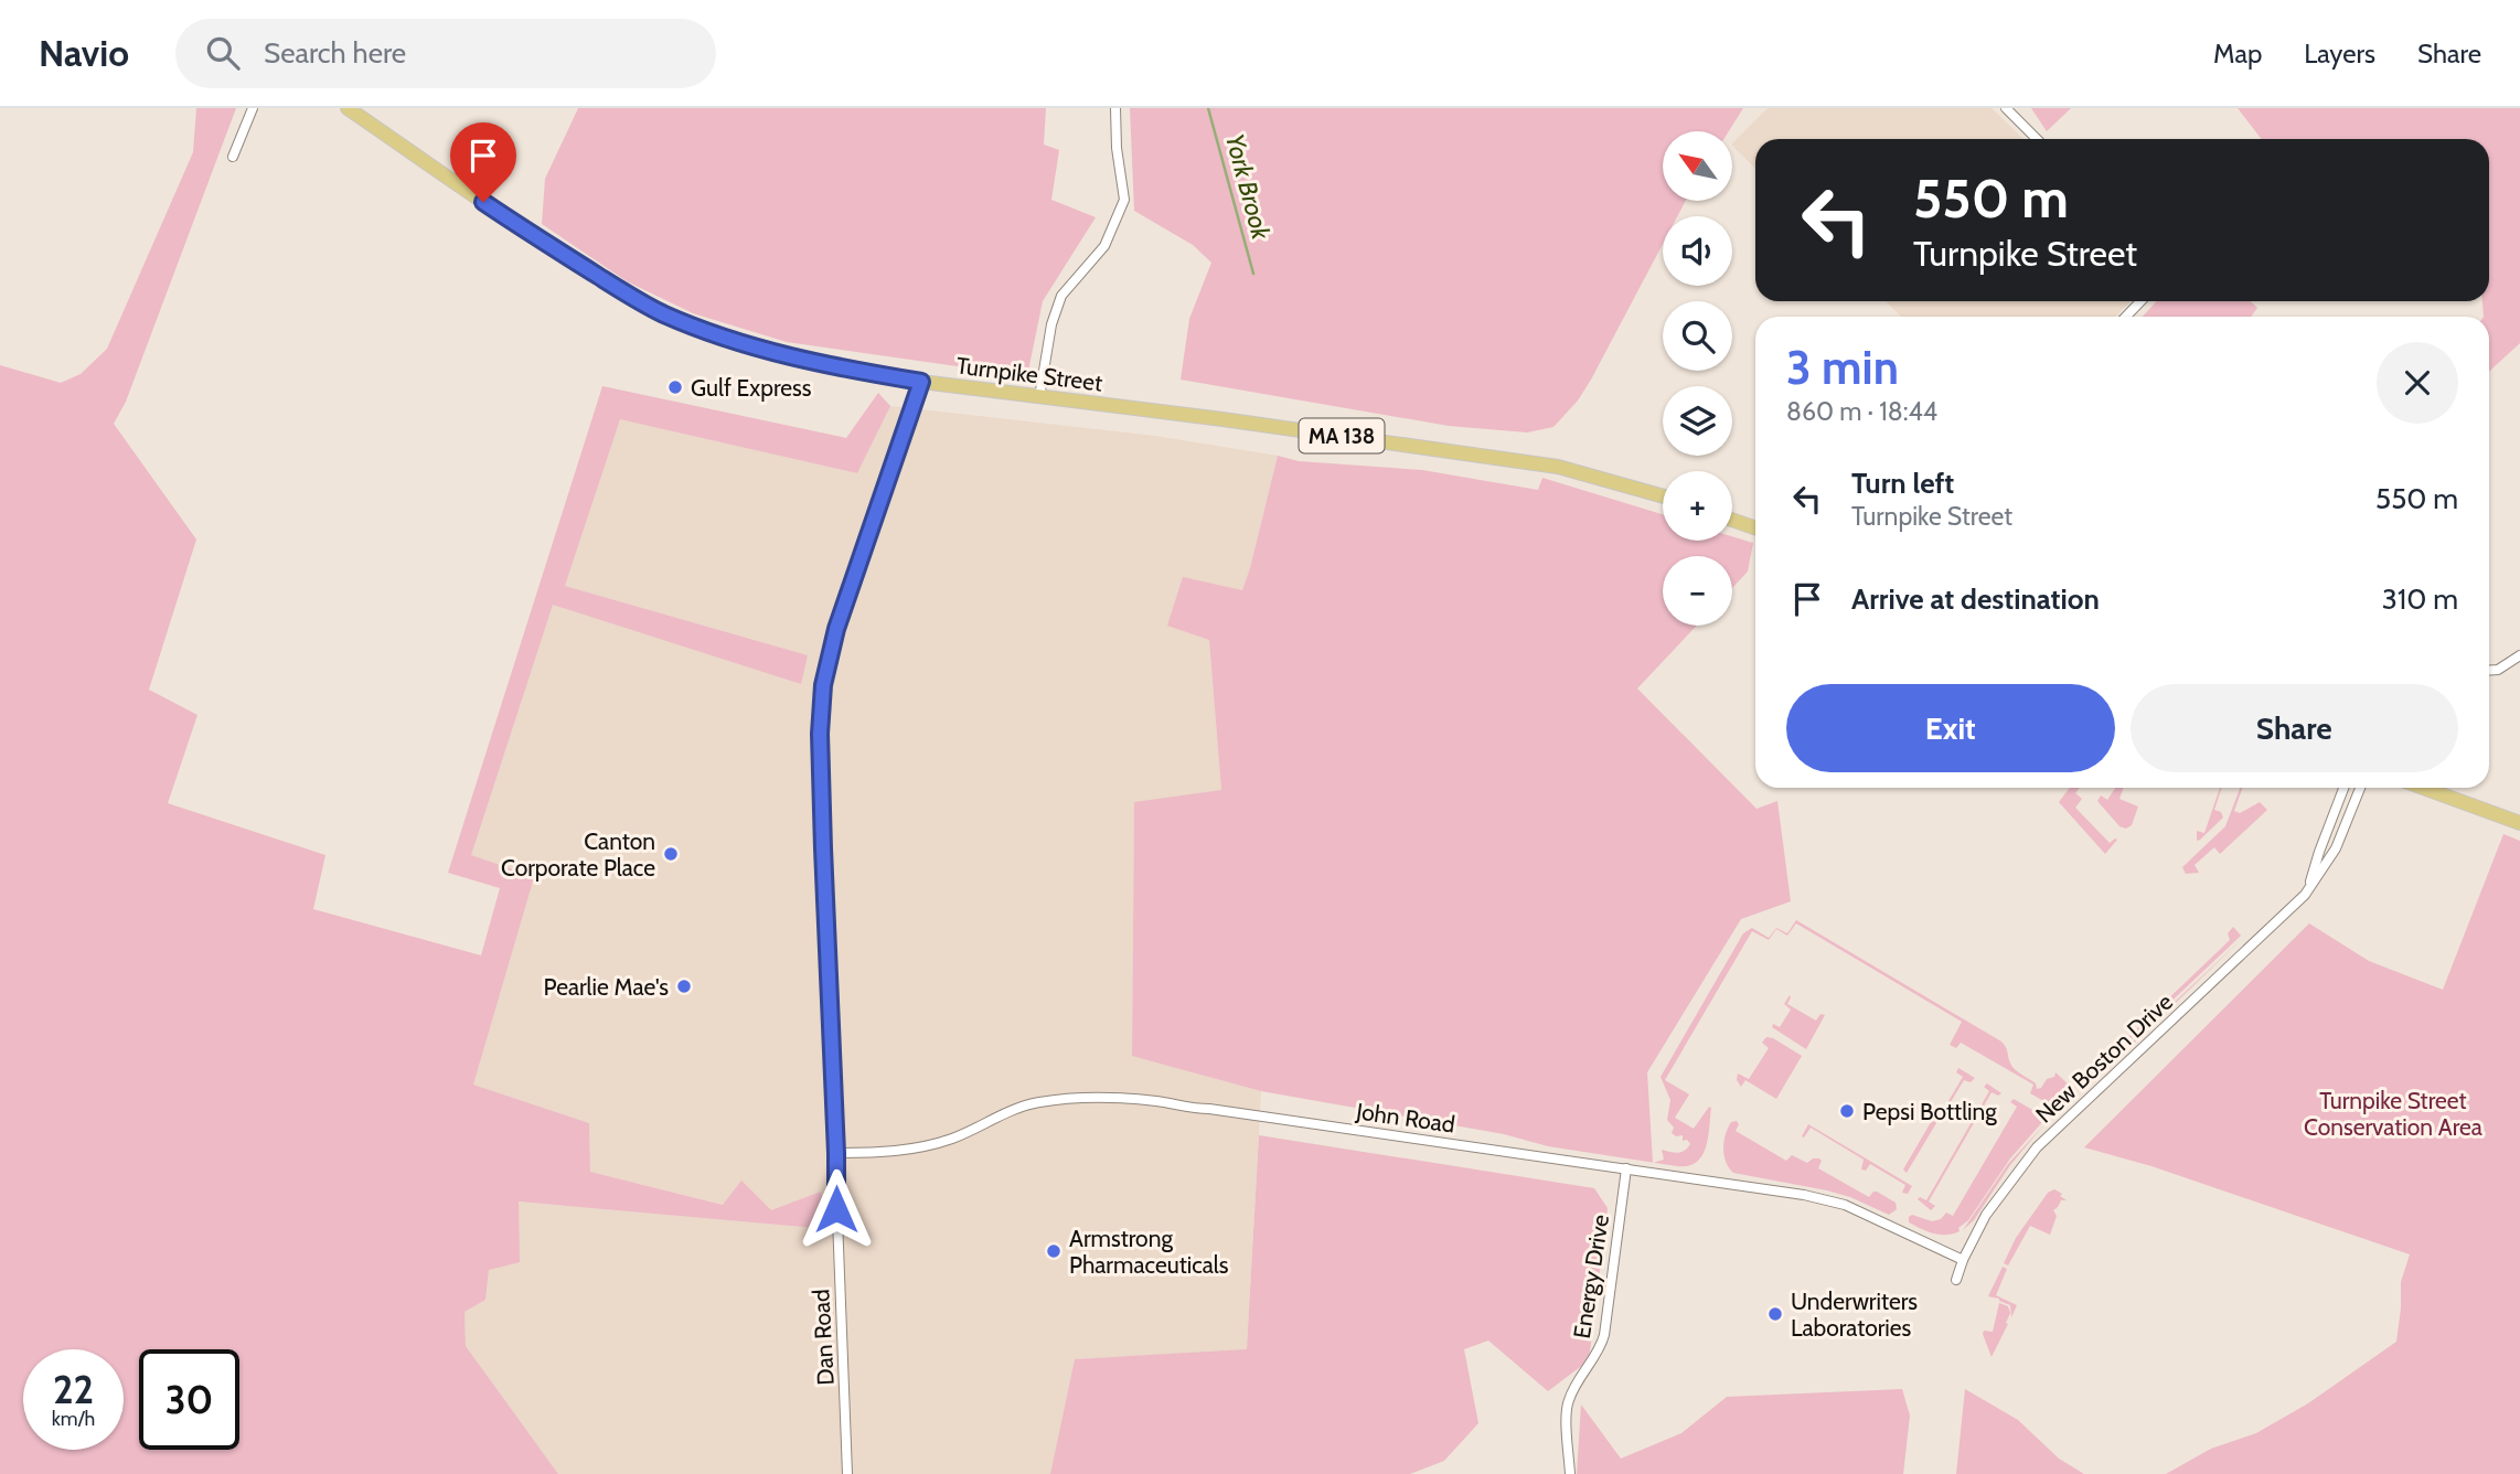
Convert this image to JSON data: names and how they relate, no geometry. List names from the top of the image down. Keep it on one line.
{"streets":{"main road":["Turnpike Street","MA 138"],"street":["New Boston Drive","John Road","Energy Drive","Dan Road"]},"crossings":[["Turnpike Street","Dan Road"],["New Boston Drive","John Road"],["John Road","Energy Drive"],["John Road","Dan Road"]],"water":["York Brook"],"parks":["Turnpike Street Conservation Area"],"places":["Gulf Express","Canton Corporate Place","Pearlie Mae's","Pepsi Bottling","Armstrong Pharmaceuticals","Underwriters Laboratories"],"north":"top left","page":{"header":"Navio","search":"Search here","nav":["Map","Layers","Share"],"map_buttons":["+","−"],"turn":["550 m","Turnpike Street"],"heading":["3 min","860 m · 18:44"],"list":[{"name":"Turn left","note":"Turnpike Street","value":"550 m"},{"name":"Arrive at destination","value":"310 m"}],"buttons":["Exit","Share"],"speed":"22 km/h","limit":"30"}}
